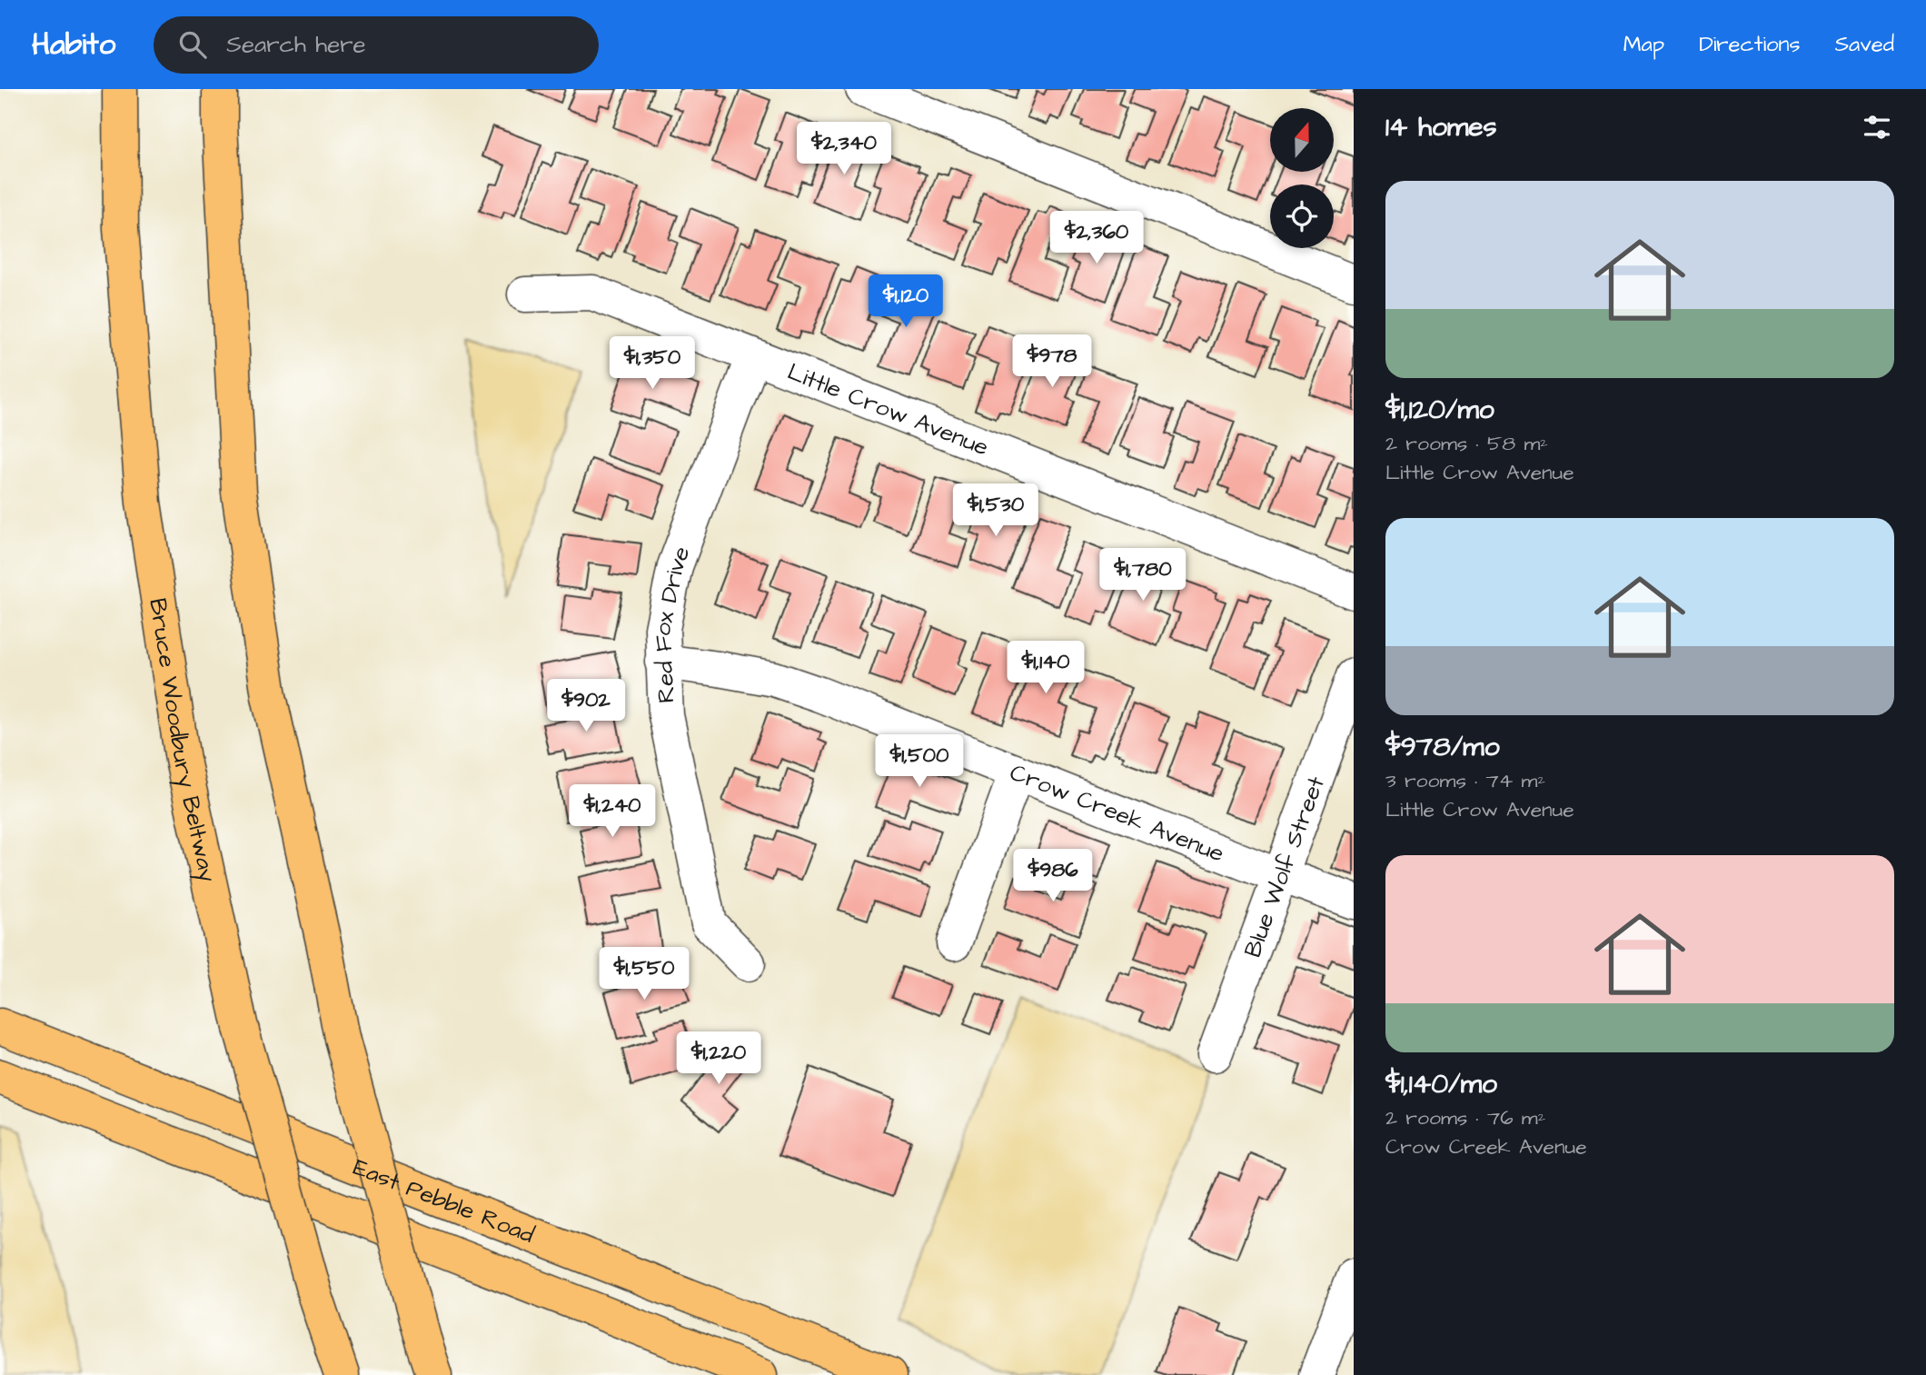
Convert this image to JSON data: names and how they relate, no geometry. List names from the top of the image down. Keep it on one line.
{"streets":{"main road":["Bruce Woodbury Beltway","East Pebble Road"],"street":["Little Crow Avenue","Red Fox Drive","Crow Creek Avenue","Blue Wolf Street"]},"crossings":[["Little Crow Avenue","Red Fox Drive"],["Red Fox Drive","Crow Creek Avenue"],["Crow Creek Avenue","Blue Wolf Street"]],"north":"top","page":{"header":"Habito","search":"Search here","nav":["Map","Directions","Saved"],"heading":"14 homes","price":["$2,340","$2,360","$1,120","$978","$1,350","$1,530","$1,780","$1,140","$902","$1,500","$1,240","$986","$1,550","$1,220"],"list":[{"name":"$1,120/mo","note":"2 rooms · 58 m² · Little Crow Avenue"},{"name":"$978/mo","note":"3 rooms · 74 m² · Little Crow Avenue"},{"name":"$1,140/mo","note":"2 rooms · 76 m² · Crow Creek Avenue"}]}}
